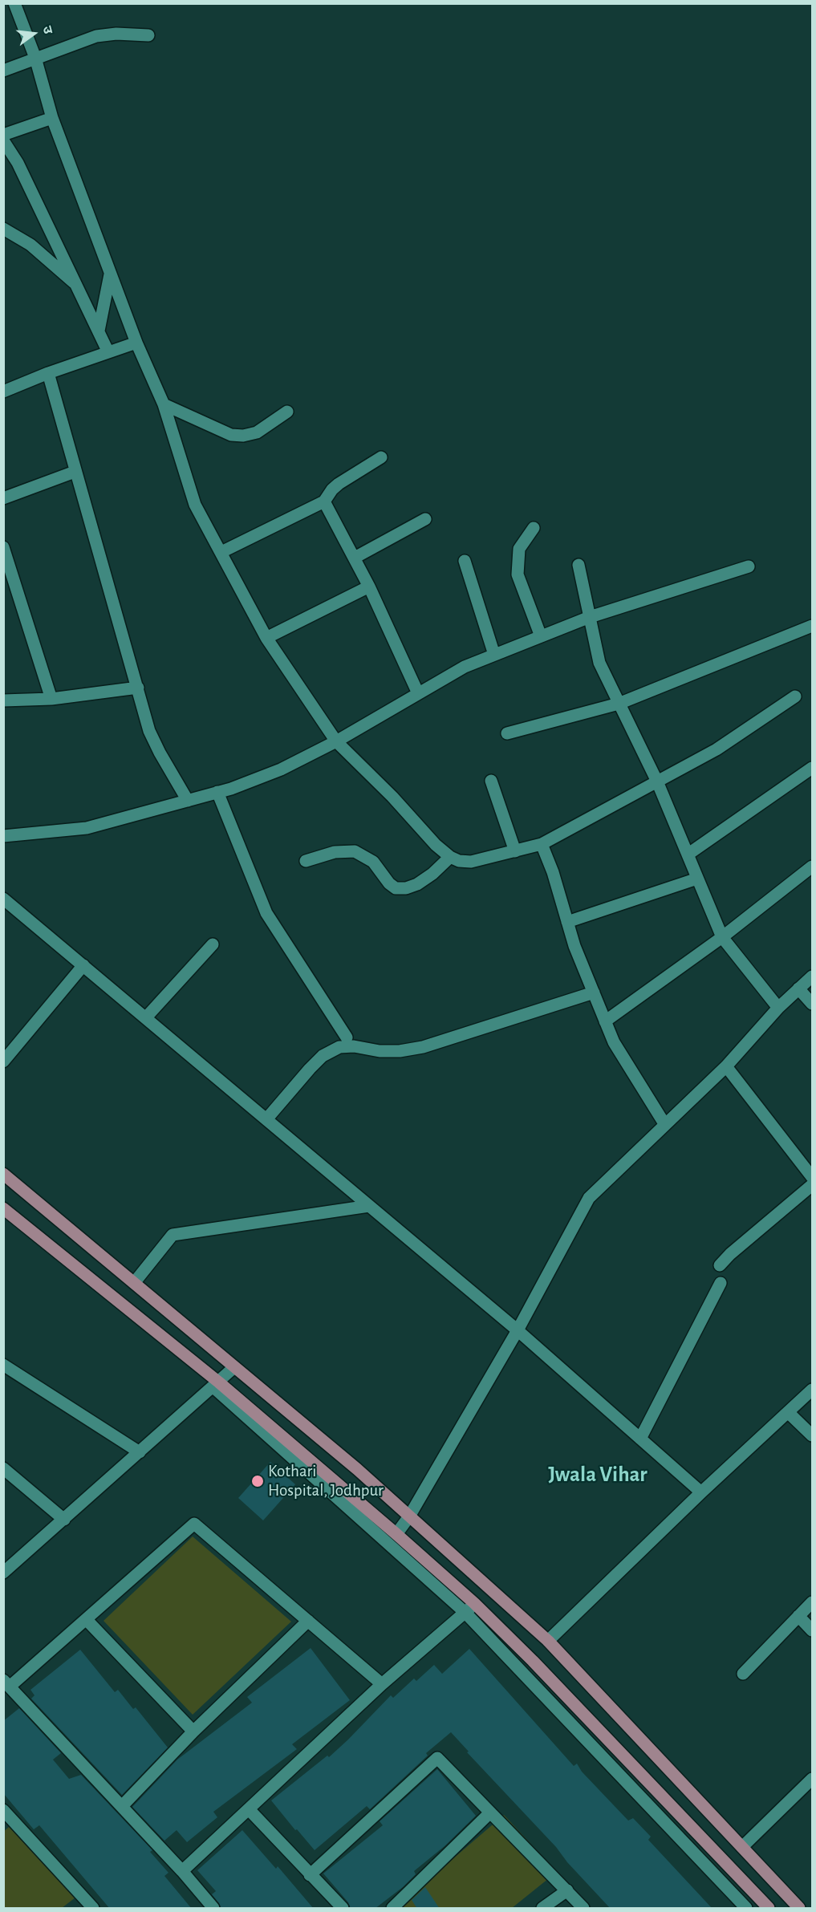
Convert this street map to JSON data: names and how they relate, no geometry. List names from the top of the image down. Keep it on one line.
{"districts":["Jwala Vihar"],"places":["Kothari Hospital, Jodhpur"],"north":"right"}
